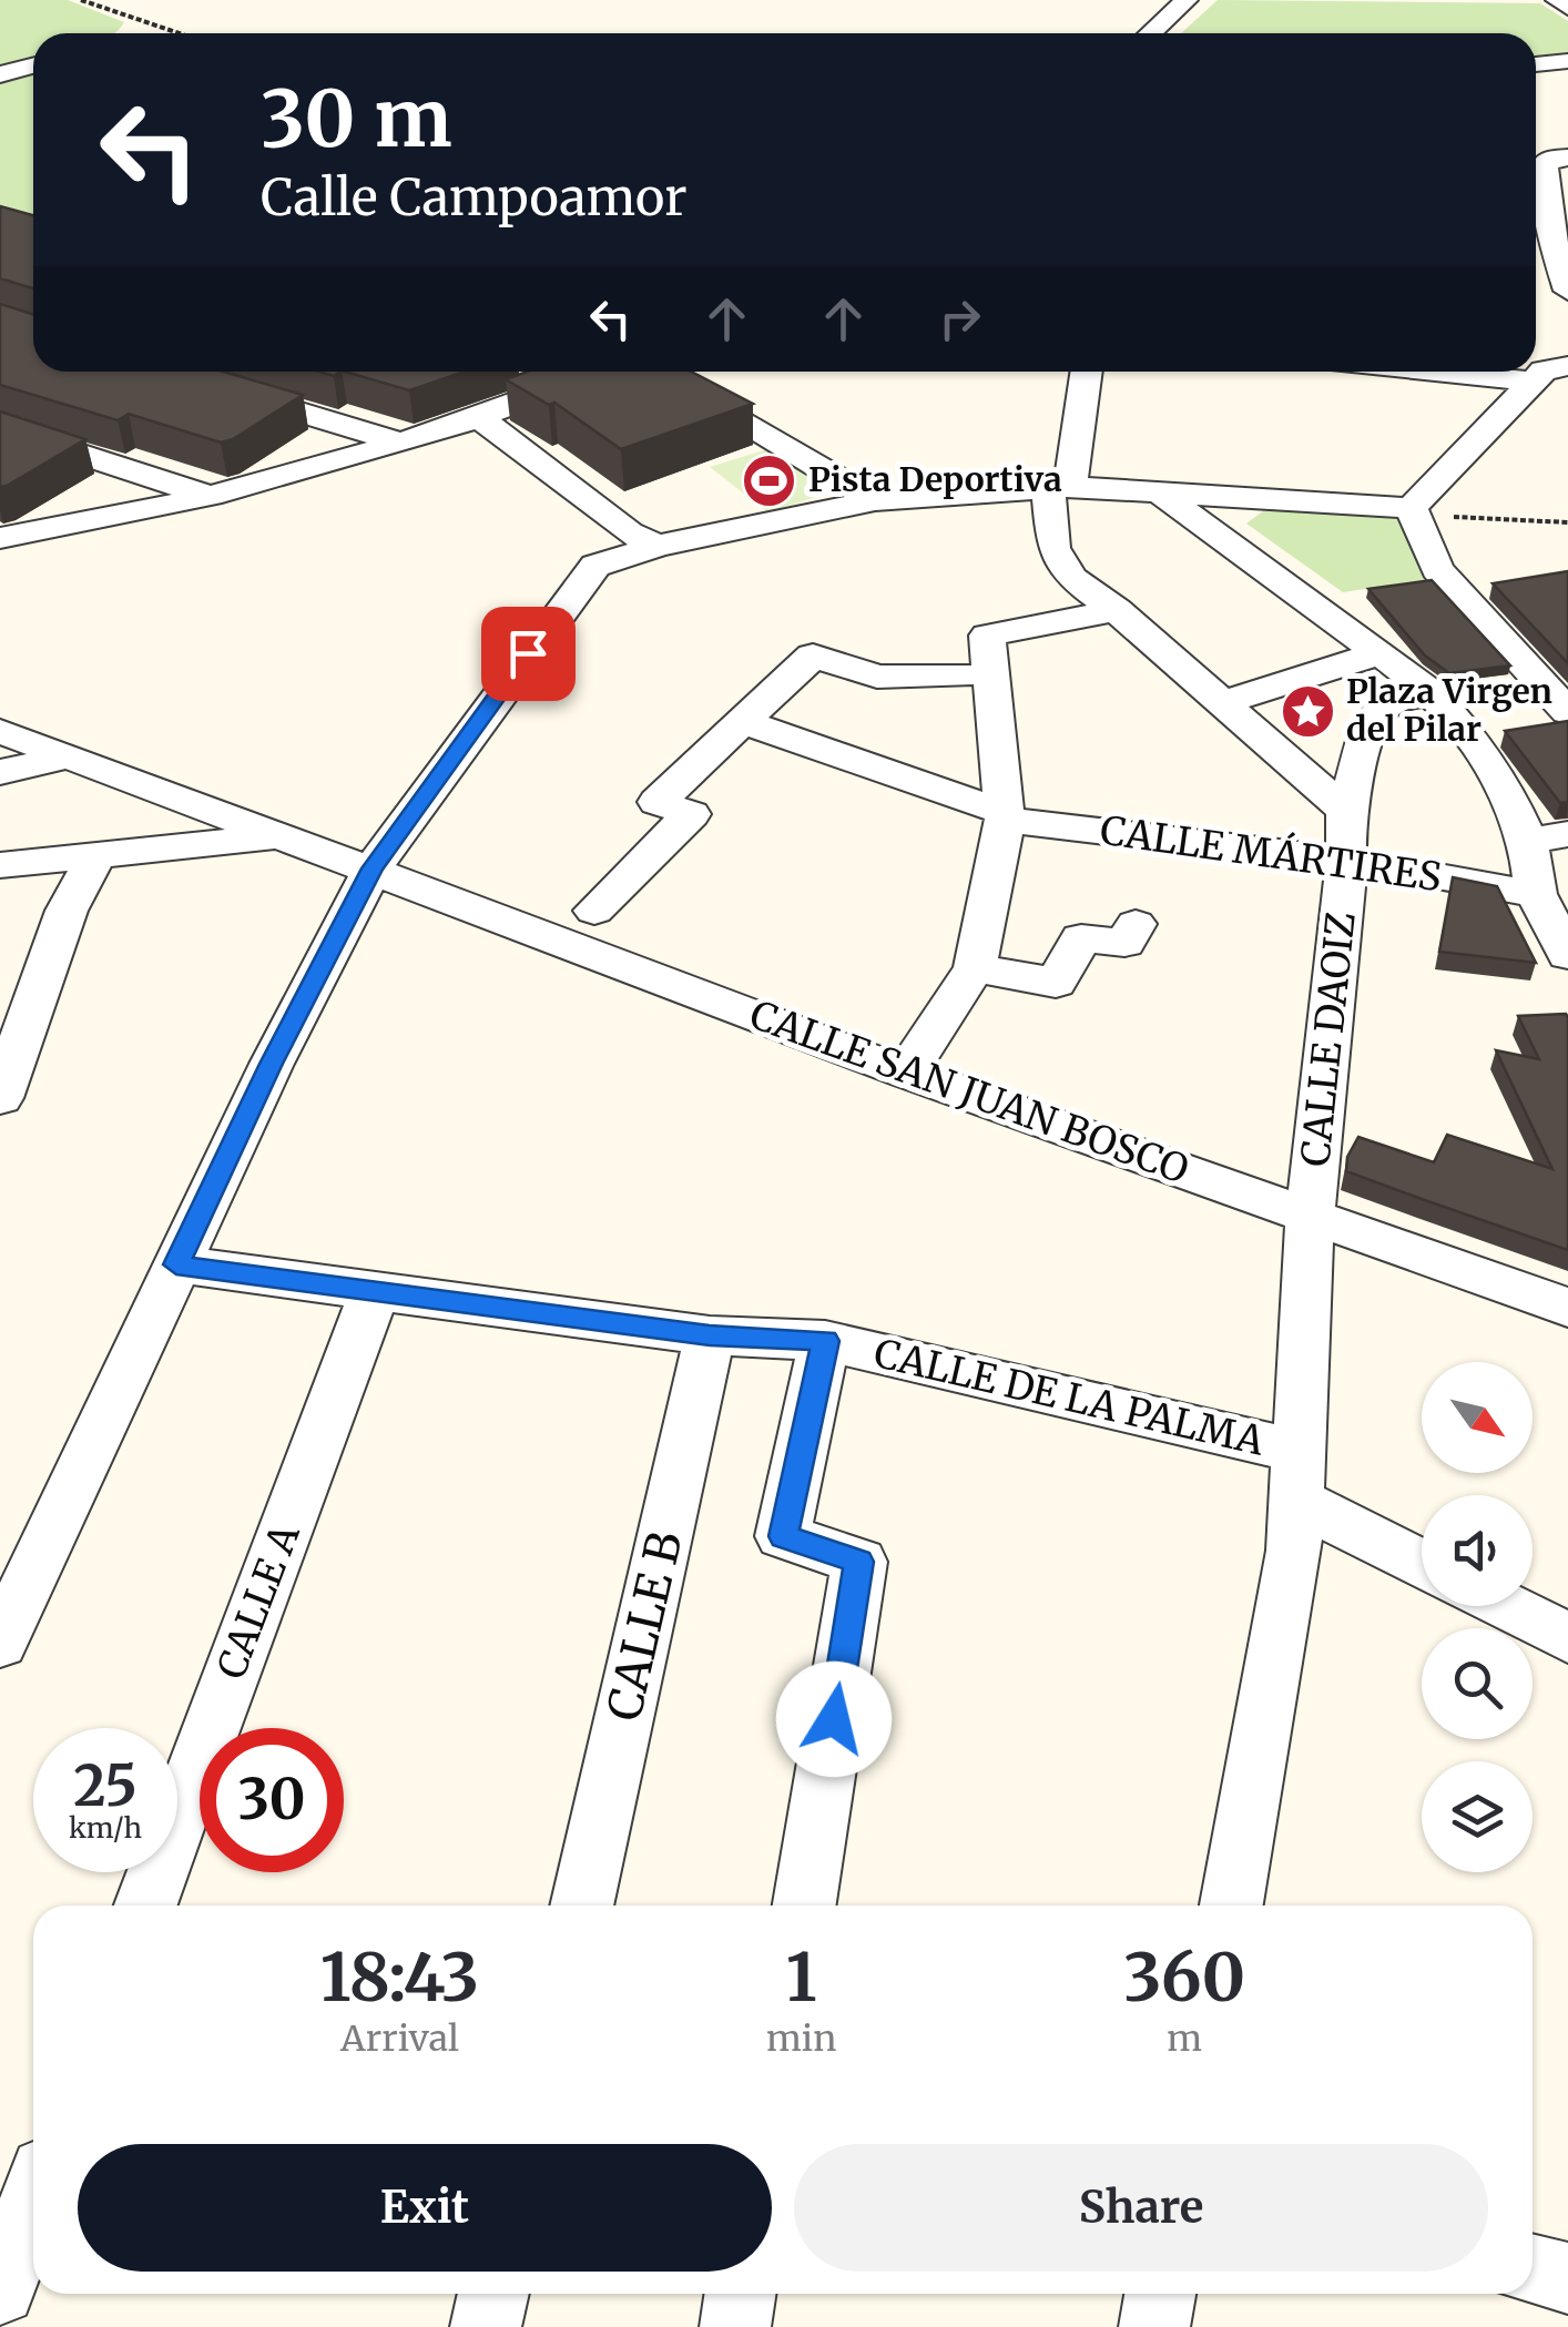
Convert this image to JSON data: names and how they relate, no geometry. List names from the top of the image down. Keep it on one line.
{"streets":{"street":["CALLE MÁRTIRES","CALLE DAOIZ","CALLE SAN JUAN BOSCO","CALLE DE LA PALMA","CALLE A","CALLE B"]},"crossings":[["CALLE MÁRTIRES","CALLE DAOIZ"],["CALLE DAOIZ","CALLE SAN JUAN BOSCO"],["CALLE DAOIZ","CALLE DE LA PALMA"],["CALLE DE LA PALMA","CALLE A"],["CALLE DE LA PALMA","CALLE B"]],"places":{"sports":["Pista Deportiva"],"place":["Plaza Virgen del Pilar"]},"north":"bottom right","page":{"turn":["30 m","Calle Campoamor"],"speed":"25 km/h","limit":"30","eta":["18:43","Arrival","1","min","360","m"],"buttons":["Exit","Share"]}}
